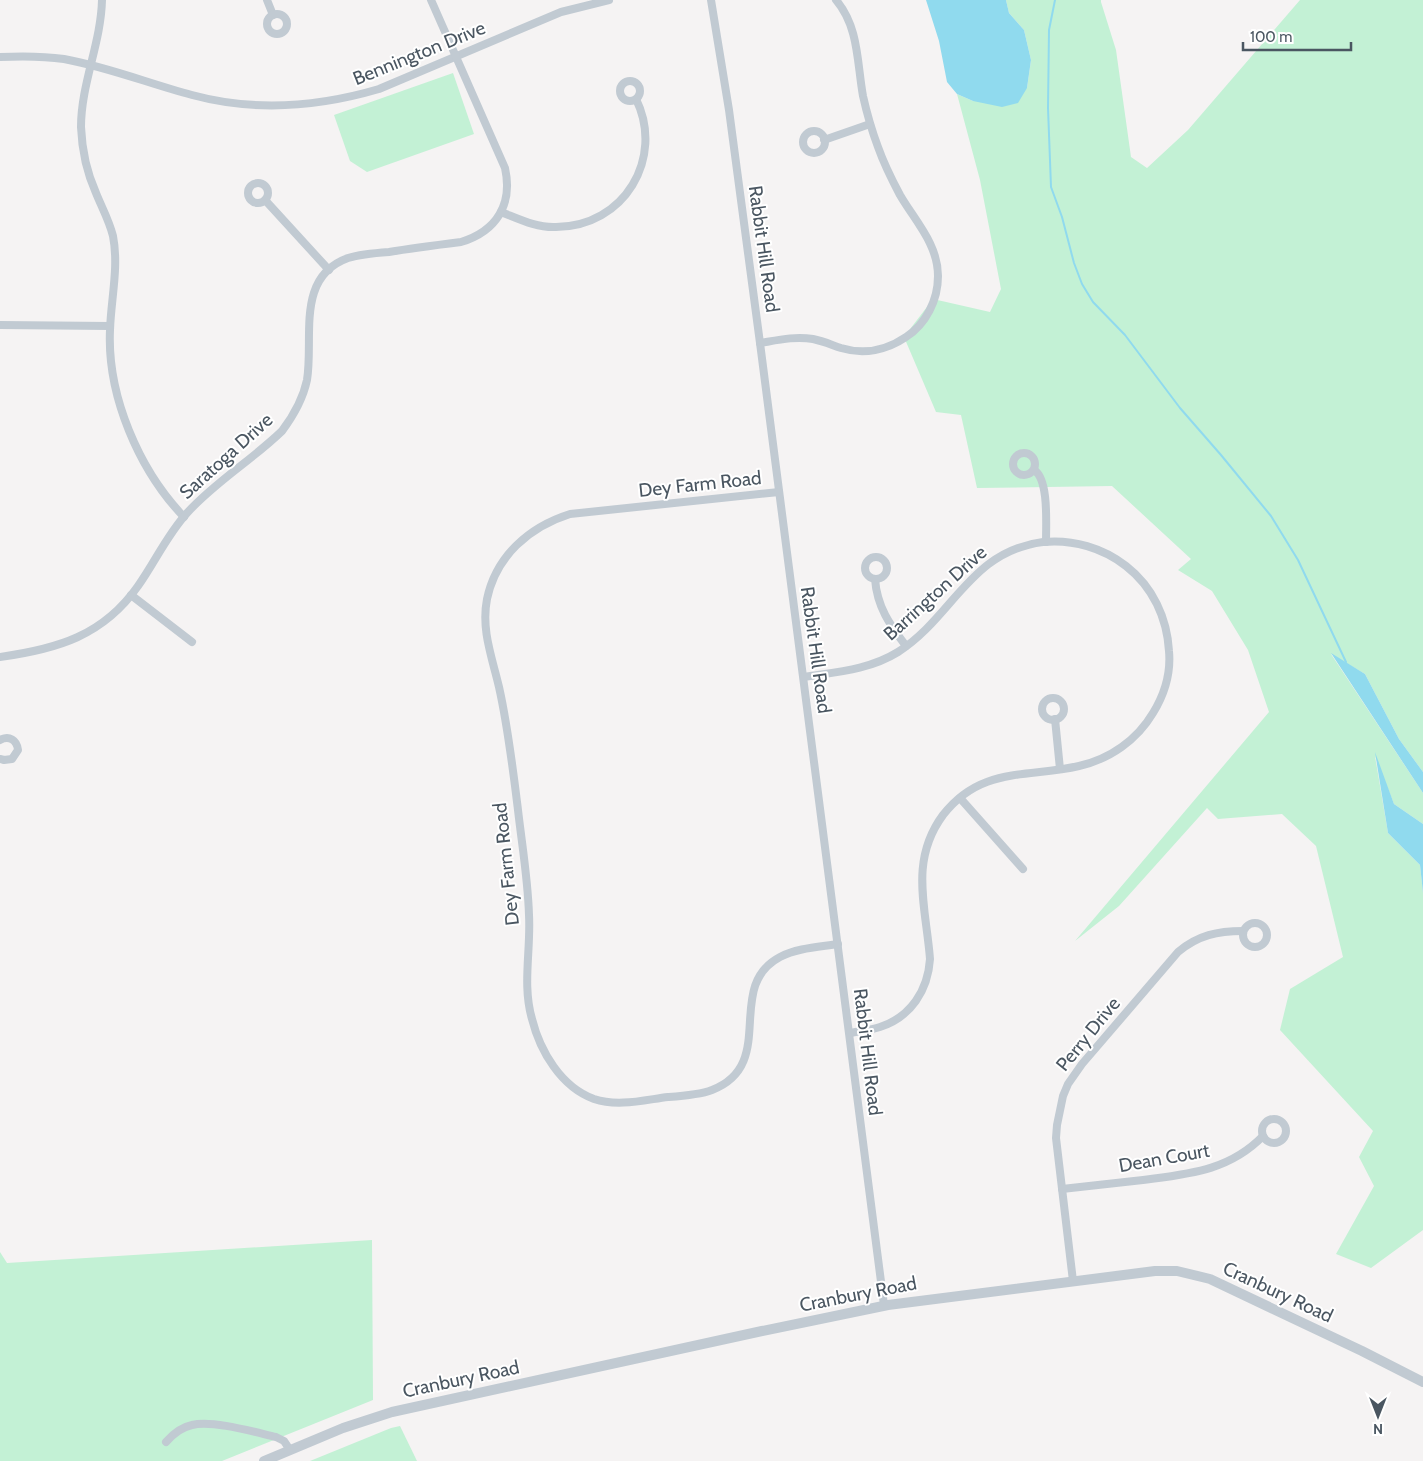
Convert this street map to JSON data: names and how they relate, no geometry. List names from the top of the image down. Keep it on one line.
{"streets":{"street":["Bennington Drive","Rabbit Hill Road","Saratoga Drive","Dey Farm Road","Barrington Drive","Perry Drive","Dean Court","Cranbury Road"]},"crossings":[["Bennington Drive","Saratoga Drive"],["Rabbit Hill Road","Dey Farm Road"],["Rabbit Hill Road","Barrington Drive"],["Rabbit Hill Road","Cranbury Road"],["Perry Drive","Dean Court"],["Perry Drive","Cranbury Road"]],"scale_bar":"100 m","north":"bottom"}
